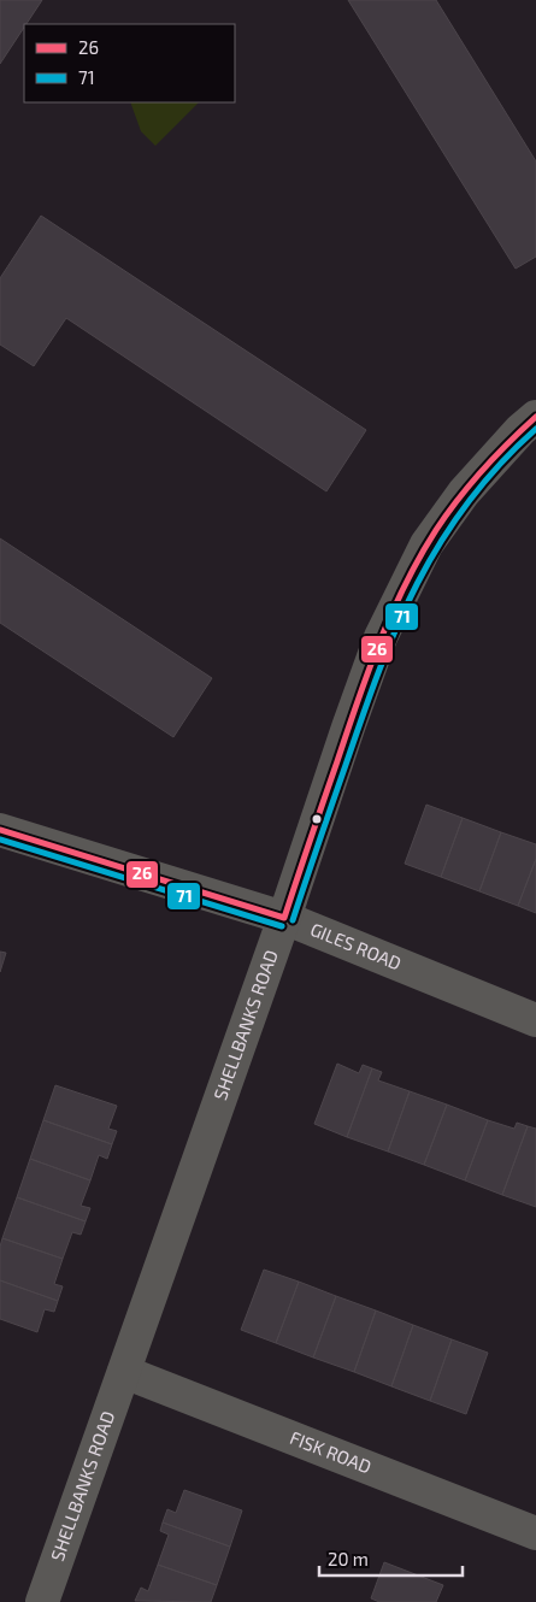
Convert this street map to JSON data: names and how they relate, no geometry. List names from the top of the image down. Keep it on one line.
{"streets":{"street":["GILES ROAD","SHELLBANKS ROAD","FISK ROAD"]},"crossings":[["GILES ROAD","SHELLBANKS ROAD"],["SHELLBANKS ROAD","FISK ROAD"]],"lines":["transit line 26","transit line 71"],"legend":["26","71"],"scale_bar":"20 m"}
